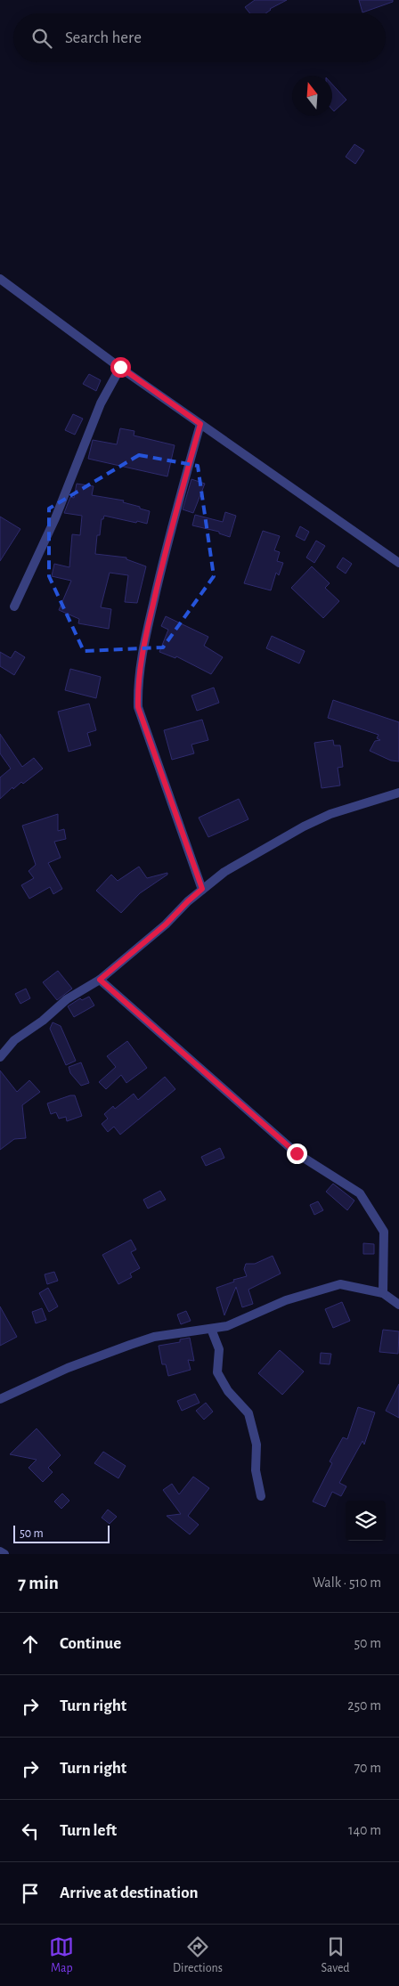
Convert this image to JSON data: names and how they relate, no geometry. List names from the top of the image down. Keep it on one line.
{"scale_bar":"50 m","north":"top","page":{"search":"Search here","scale":"50 m","heading":["7 min","Walk · 510 m"],"list":[["Continue","50 m"],["Turn right","250 m"],["Turn right","70 m"],["Turn left","140 m"],"Arrive at destination"],"nav":["Map","Directions","Saved"]}}
